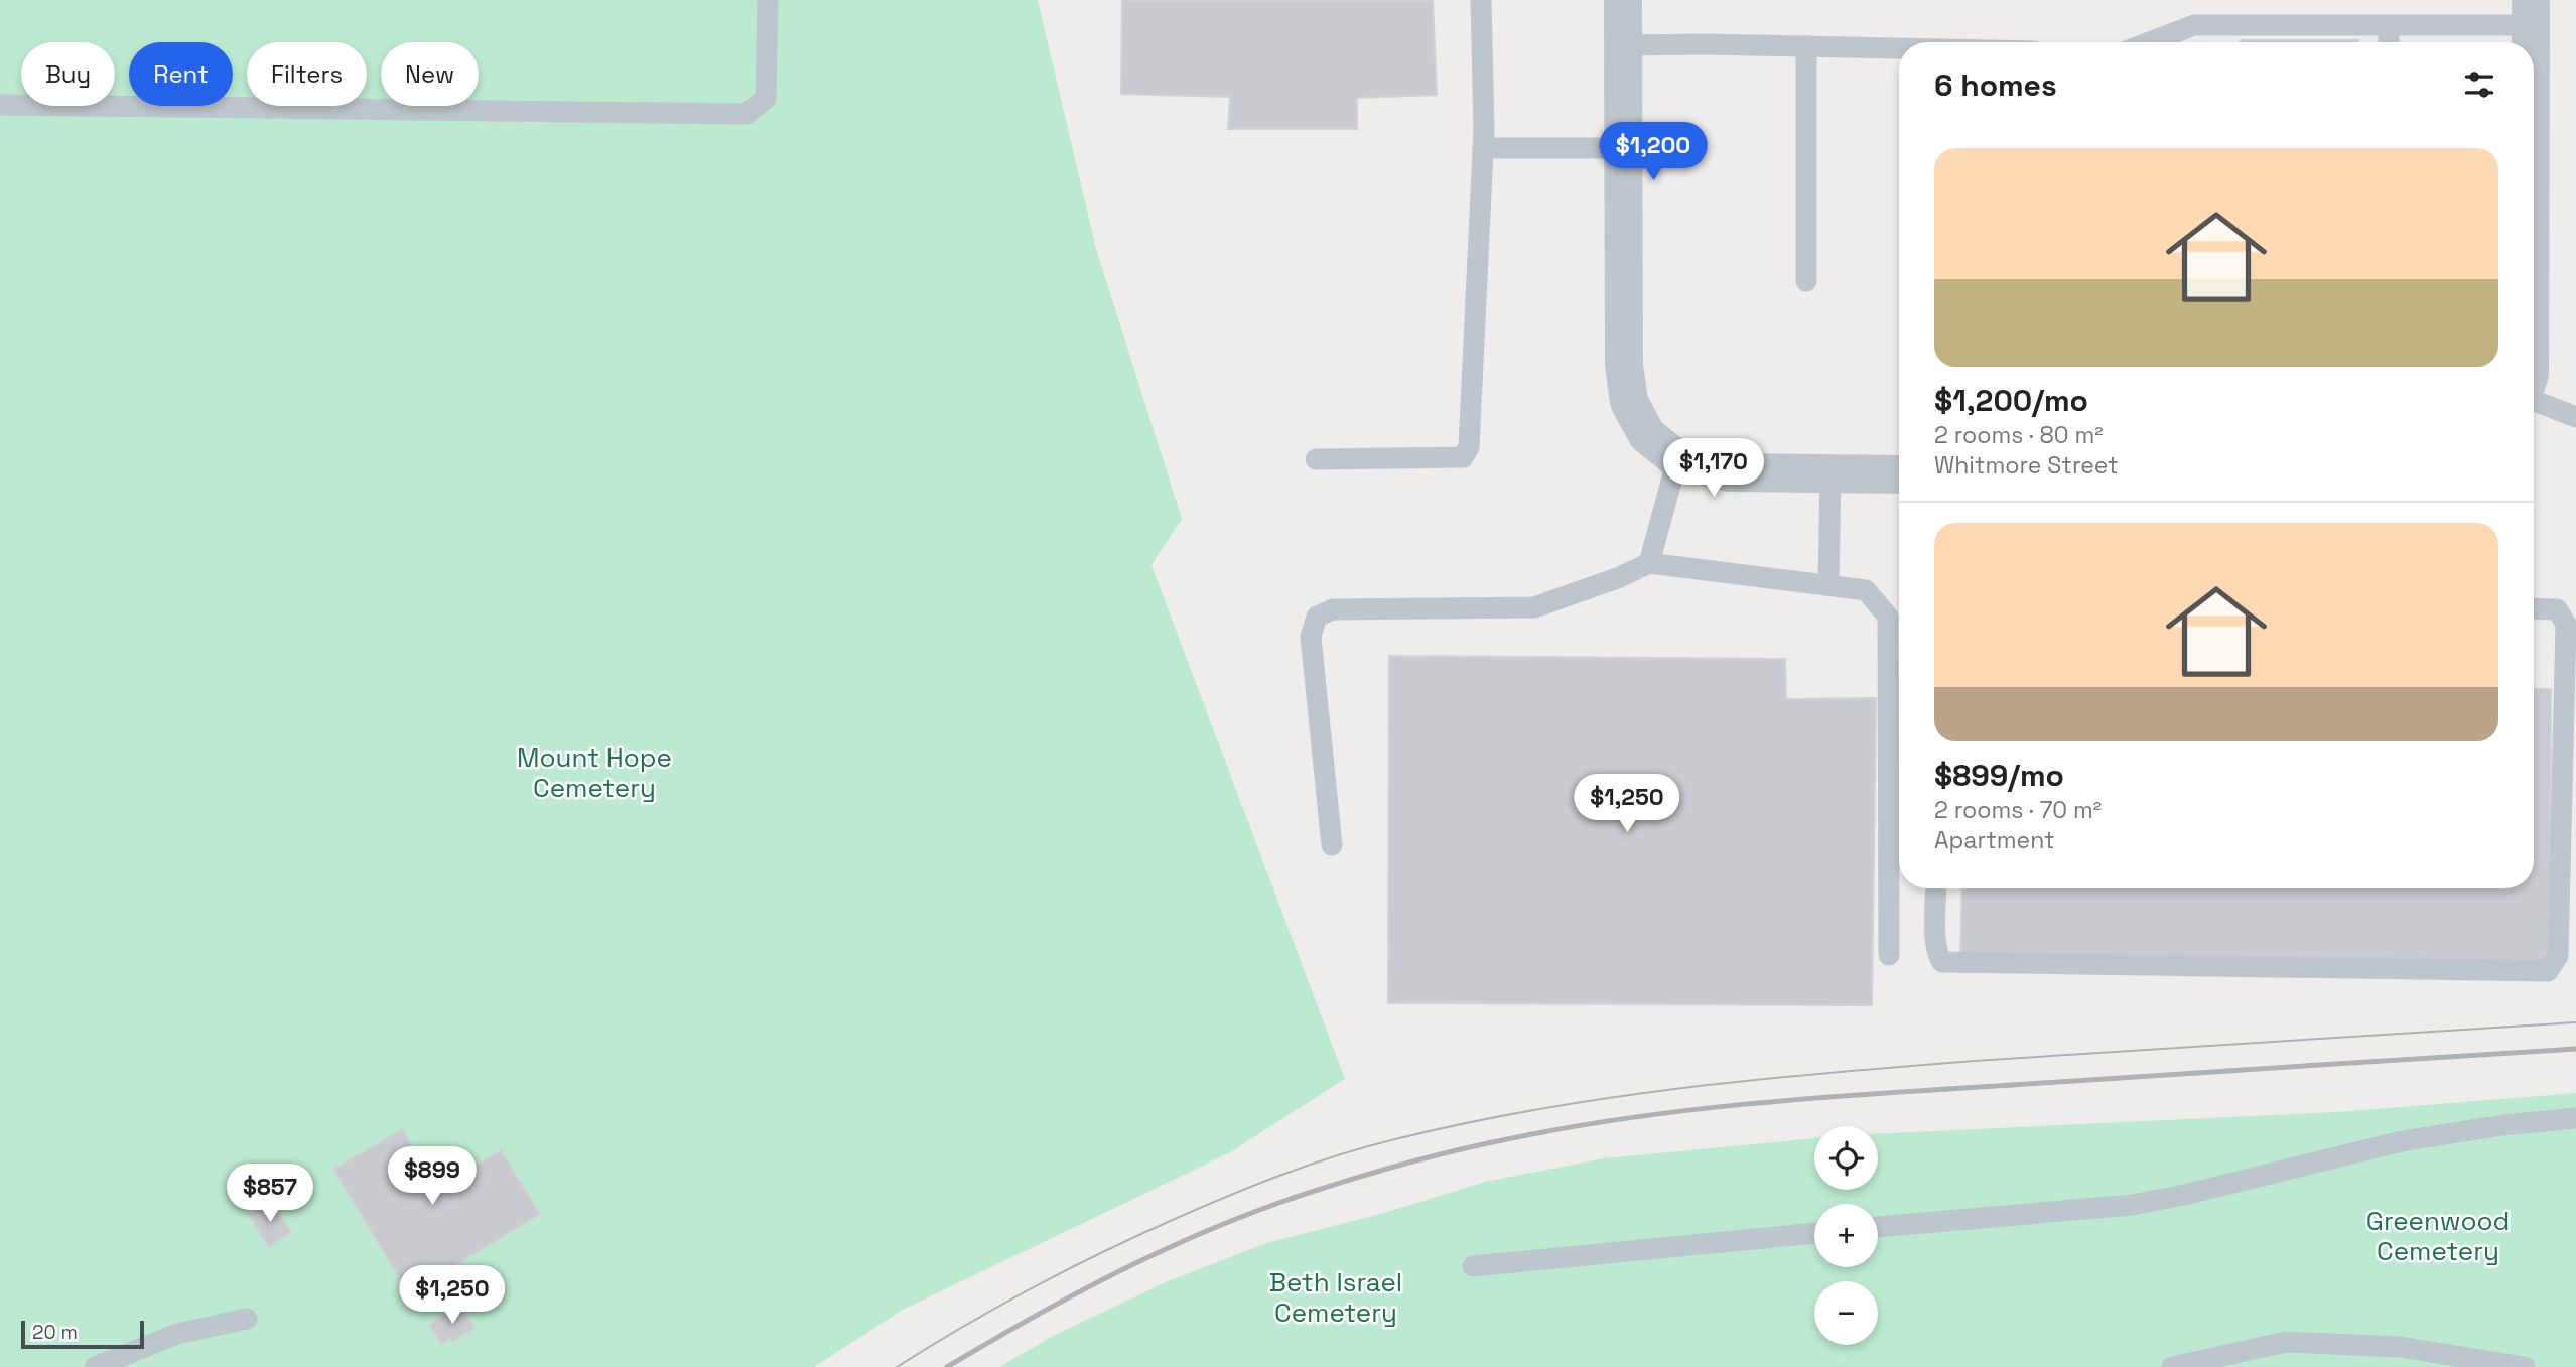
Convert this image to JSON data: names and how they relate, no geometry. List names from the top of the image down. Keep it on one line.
{"parks":["Mount Hope Cemetery","Greenwood Cemetery","Beth Israel Cemetery"],"scale_bar":"20 m","page":{"chip":["Buy","Rent","Filters","New"],"heading":"6 homes","price":["$1,200","$1,170","$1,250","$899","$857","$1,250"],"list":[{"name":"$1,200/mo","note":"2 rooms · 80 m² · Whitmore Street"},{"name":"$899/mo","note":"2 rooms · 70 m² · Apartment"}],"map_buttons":["+","−"],"scale":"20 m"}}
